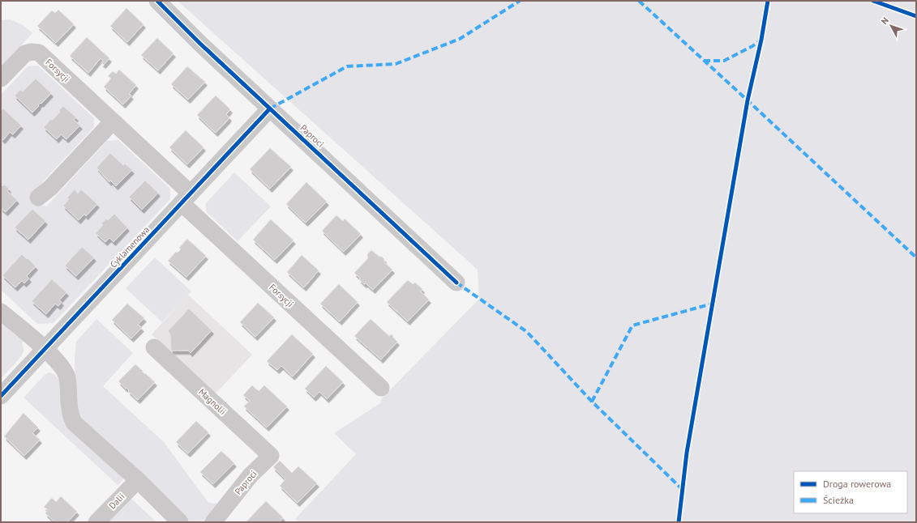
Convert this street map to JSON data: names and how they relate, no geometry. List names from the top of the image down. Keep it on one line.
{"streets":{"street":["Forsycji","Paproci","Cyklamenowa","Magnolii","Dalii"]},"crossings":[["Forsycji","Cyklamenowa"],["Paproci","Cyklamenowa"],["Paproci","Magnolii"]],"legend":["Droga rowerowa","Ścieżka"],"north":"top left"}
